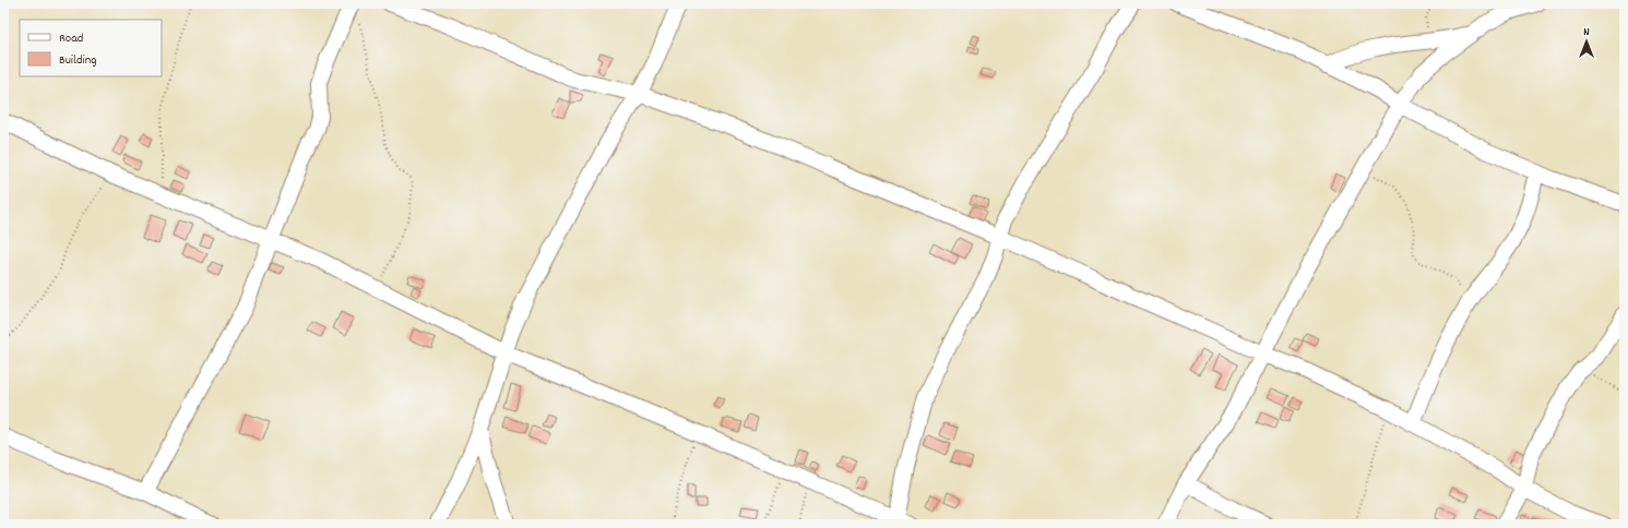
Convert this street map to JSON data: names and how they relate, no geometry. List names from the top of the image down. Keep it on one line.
{"legend":["Road","Building"],"north":"top"}
